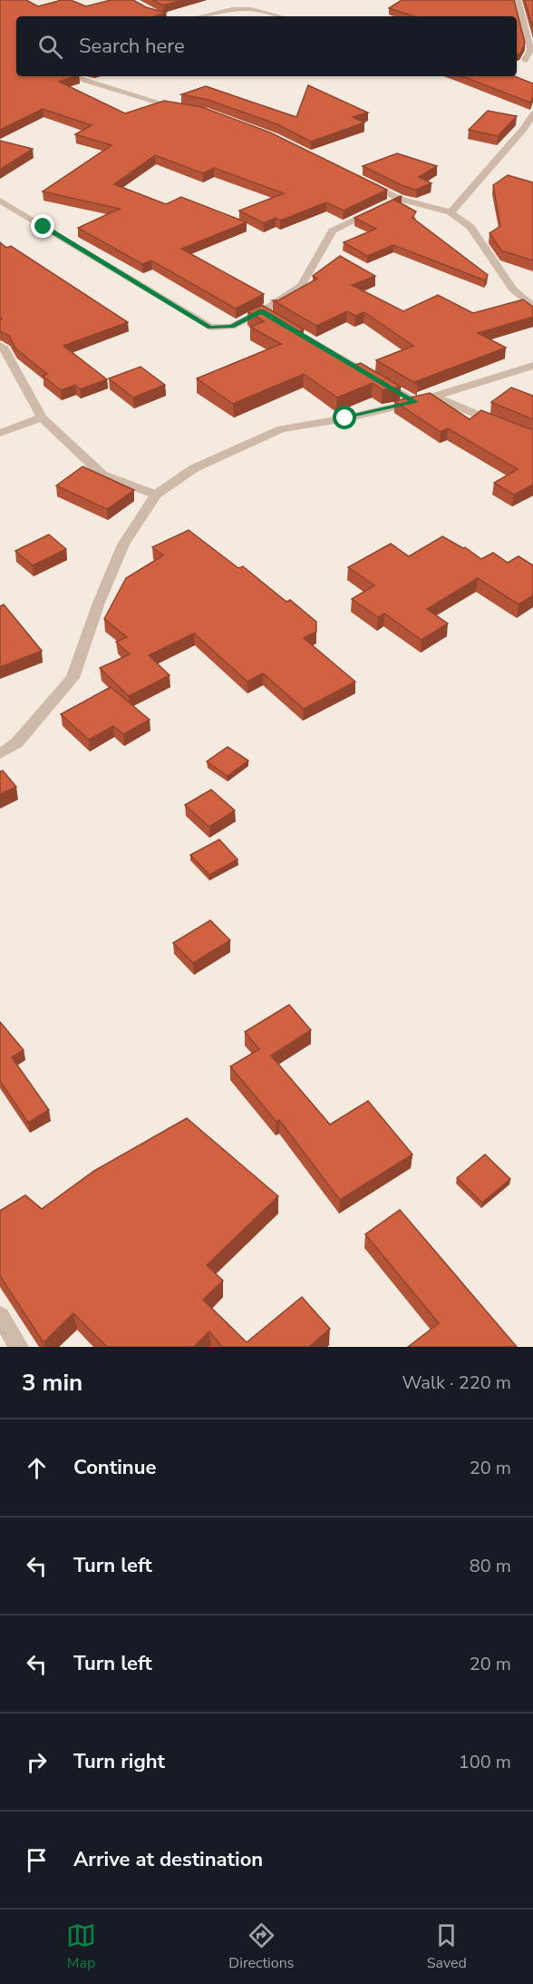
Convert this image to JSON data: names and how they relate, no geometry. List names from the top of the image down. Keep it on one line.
{"page":{"search":"Search here","heading":["3 min","Walk · 220 m"],"list":[["Continue","20 m"],["Turn left","80 m"],["Turn left","20 m"],["Turn right","100 m"],"Arrive at destination"],"nav":["Map","Directions","Saved"]}}
